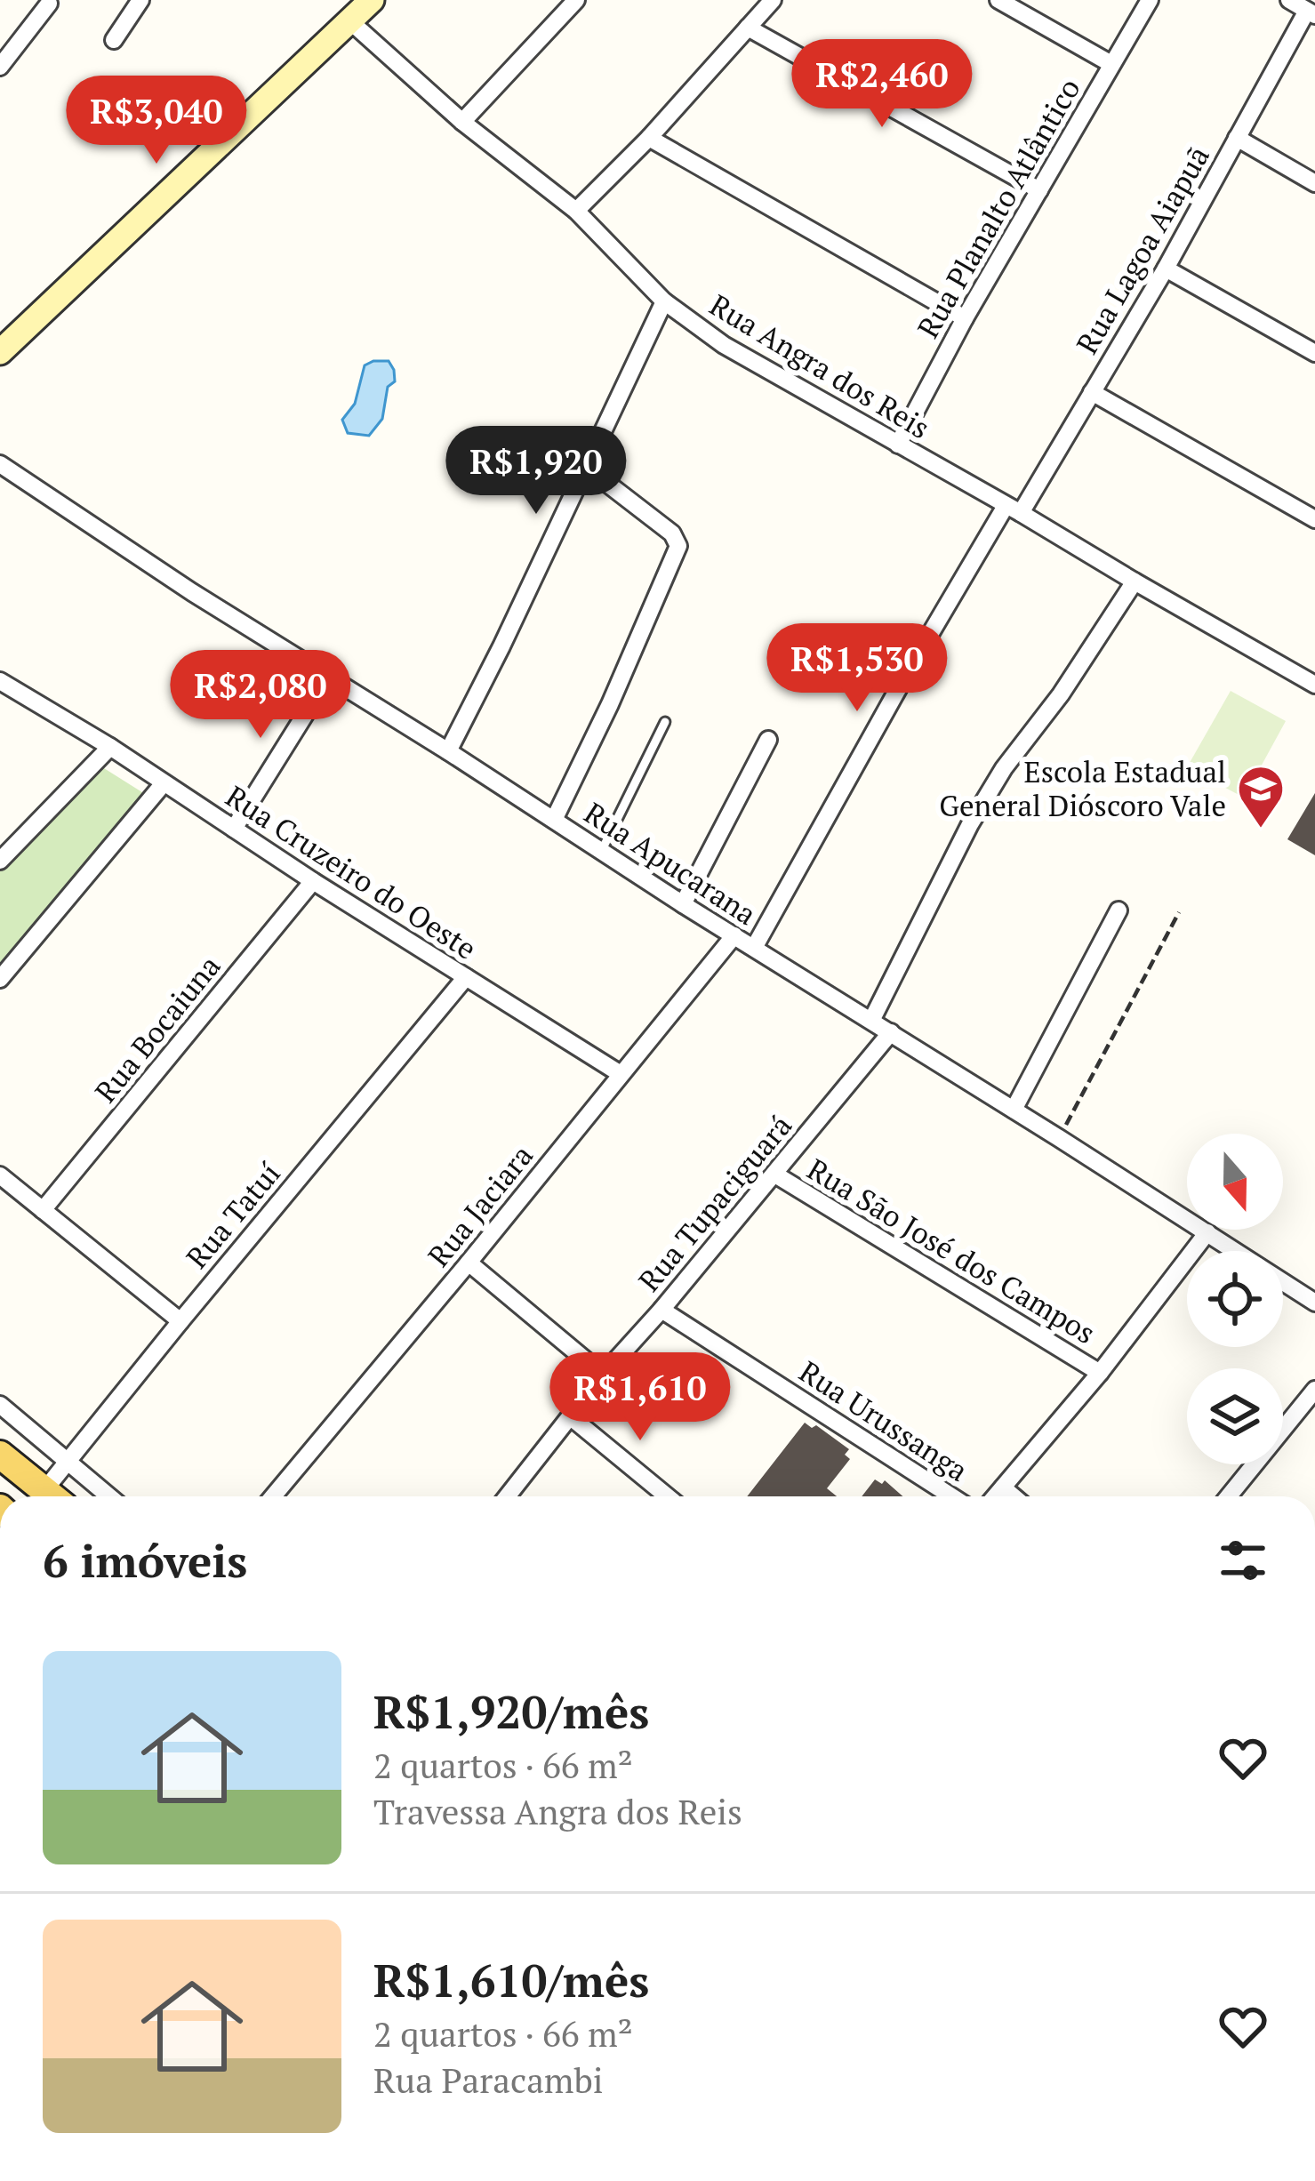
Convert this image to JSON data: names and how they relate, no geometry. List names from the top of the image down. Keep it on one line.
{"streets":{"street":["Rua Planalto Atlântico","Rua Lagoa Aiapuã","Rua Angra dos Reis","Rua Apucarana","Rua Cruzeiro do Oeste","Rua Bocaiuna","Rua Tupaciguará","Rua Jaciara","Rua Tatuí","Rua São José dos Campos","Rua Urussanga"]},"crossings":[["Rua Planalto Atlântico","Rua Angra dos Reis"],["Rua Lagoa Aiapuã","Rua Angra dos Reis"],["Rua Lagoa Aiapuã","Rua Apucarana"],["Rua Apucarana","Rua Tupaciguará"],["Rua Apucarana","Rua Jaciara"],["Rua Cruzeiro do Oeste","Rua Bocaiuna"],["Rua Cruzeiro do Oeste","Rua Jaciara"],["Rua Cruzeiro do Oeste","Rua Tatuí"],["Rua Tupaciguará","Rua São José dos Campos"],["Rua Tupaciguará","Rua Urussanga"]],"places":{"school or university":["Escola Estadual General Dióscoro Vale"]},"north":"bottom","page":{"price":["R$2,460","R$3,040","R$1,920","R$1,530","R$2,080","R$1,610"],"heading":"6 imóveis","list":[{"name":"R$1,920/mês","note":"2 quartos · 66 m² · Travessa Angra dos Reis"},{"name":"R$1,610/mês","note":"2 quartos · 66 m² · Rua Paracambi"}]}}
